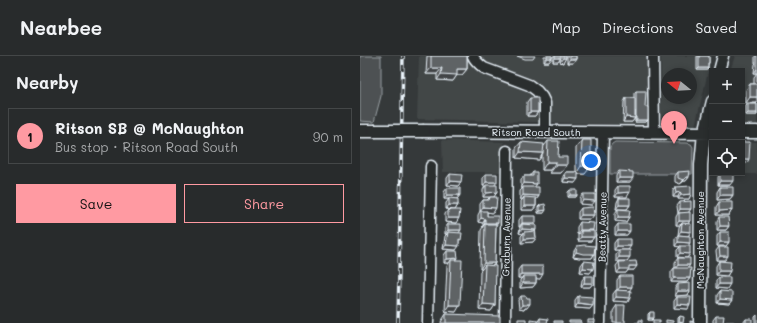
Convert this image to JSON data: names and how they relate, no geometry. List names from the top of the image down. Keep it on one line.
{"streets":{"main road":["Ritson Road South","McNaughton Avenue"],"street":["Beatty Avenue","Graburn Avenue"]},"crossings":[["Ritson Road South","Beatty Avenue"],["Ritson Road South","McNaughton Avenue"]],"north":"left","page":{"header":"Nearbee","nav":["Map","Directions","Saved"],"heading":"Nearby","map_buttons":["+","−"],"list":[{"mark":"1","name":"Ritson SB @ McNaughton","note":"Bus stop · Ritson Road South","value":"90 m"}],"pins":"1","buttons":["Save","Share"]}}
